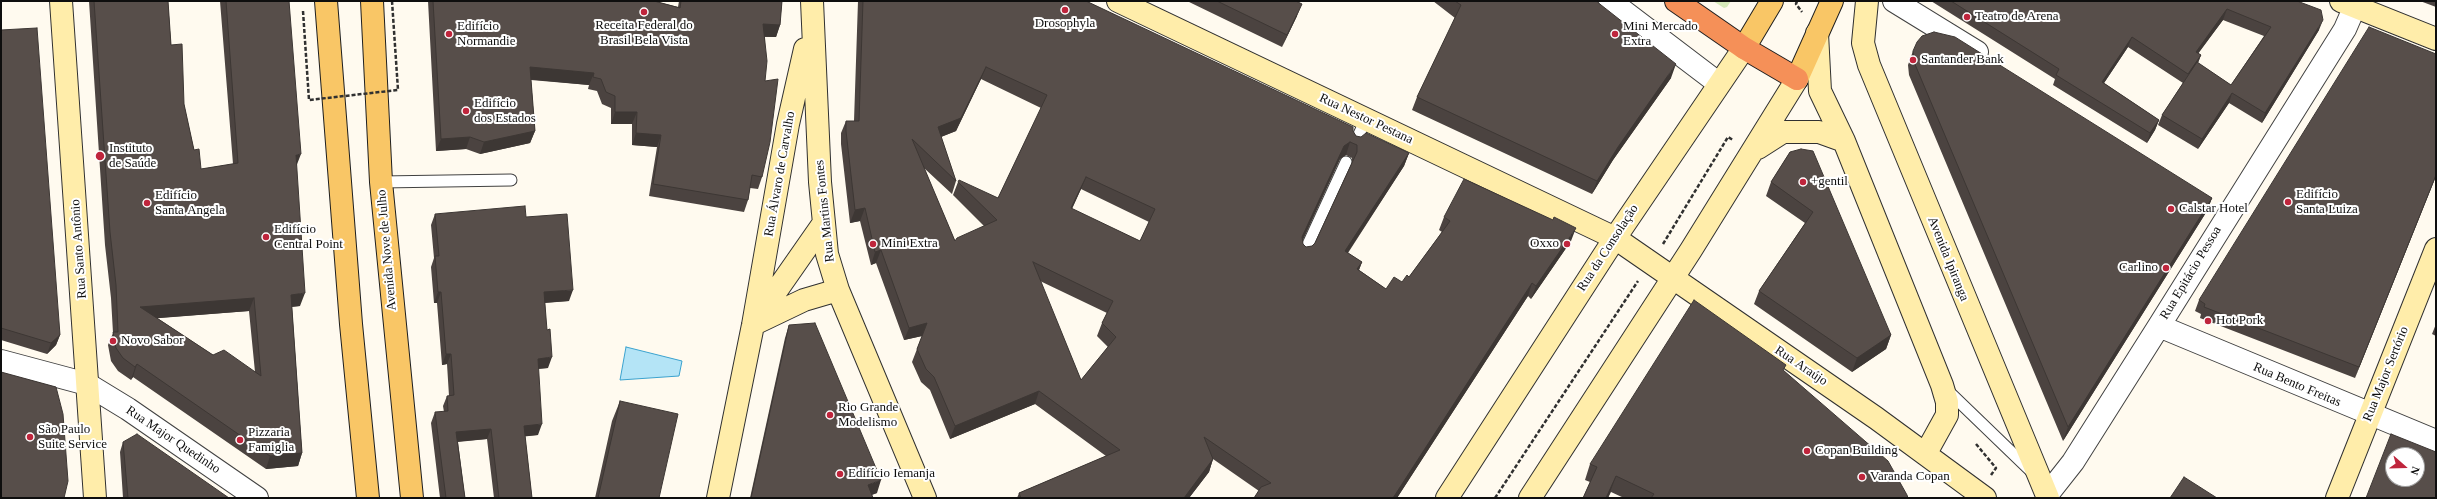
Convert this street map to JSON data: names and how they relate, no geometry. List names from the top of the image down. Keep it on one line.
{"streets":{"main road":["Rua da Consolação","Avenida Nove de Julho"],"street":["Rua Nestor Pestana","Rua Álvaro de Carvalho","Rua Martins Fontes","Rua Santo Antônio","Avenida Ipiranga","Rua Epitácio Pessoa","Rua Araújo","Rua Major Sertório","Rua Bento Freitas","Rua Major Quedinho"]},"crossings":[["Rua Nestor Pestana","Rua da Consolação"],["Rua Nestor Pestana","Rua Araújo"],["Rua Álvaro de Carvalho","Rua Martins Fontes"],["Rua da Consolação","Rua Araújo"],["Rua Santo Antônio","Rua Major Quedinho"],["Avenida Ipiranga","Rua Epitácio Pessoa"],["Rua Epitácio Pessoa","Rua Bento Freitas"],["Rua Major Sertório","Rua Bento Freitas"]],"places":["Drosophyla","Receita Federal do Brasil Bela Vista","Teatro de Arena","Edifício Normandie","Mini Mercado Extra","Santander Bank","Edifício dos Estados","Instituto de Saúde","+gentil","Edifício Santa Luiza","Edifício Santa Angela","Calstar Hotel","Edifício Central Point","Mini Extra","Oxxo","Carlino","Hot Pork","Novo Sabor","Rio Grande Modelismo","São Paulo Suite Service","Pizzaria Famiglia","Copan Building","Edifício Iemanja","Varanda Copan"],"north":"right"}
